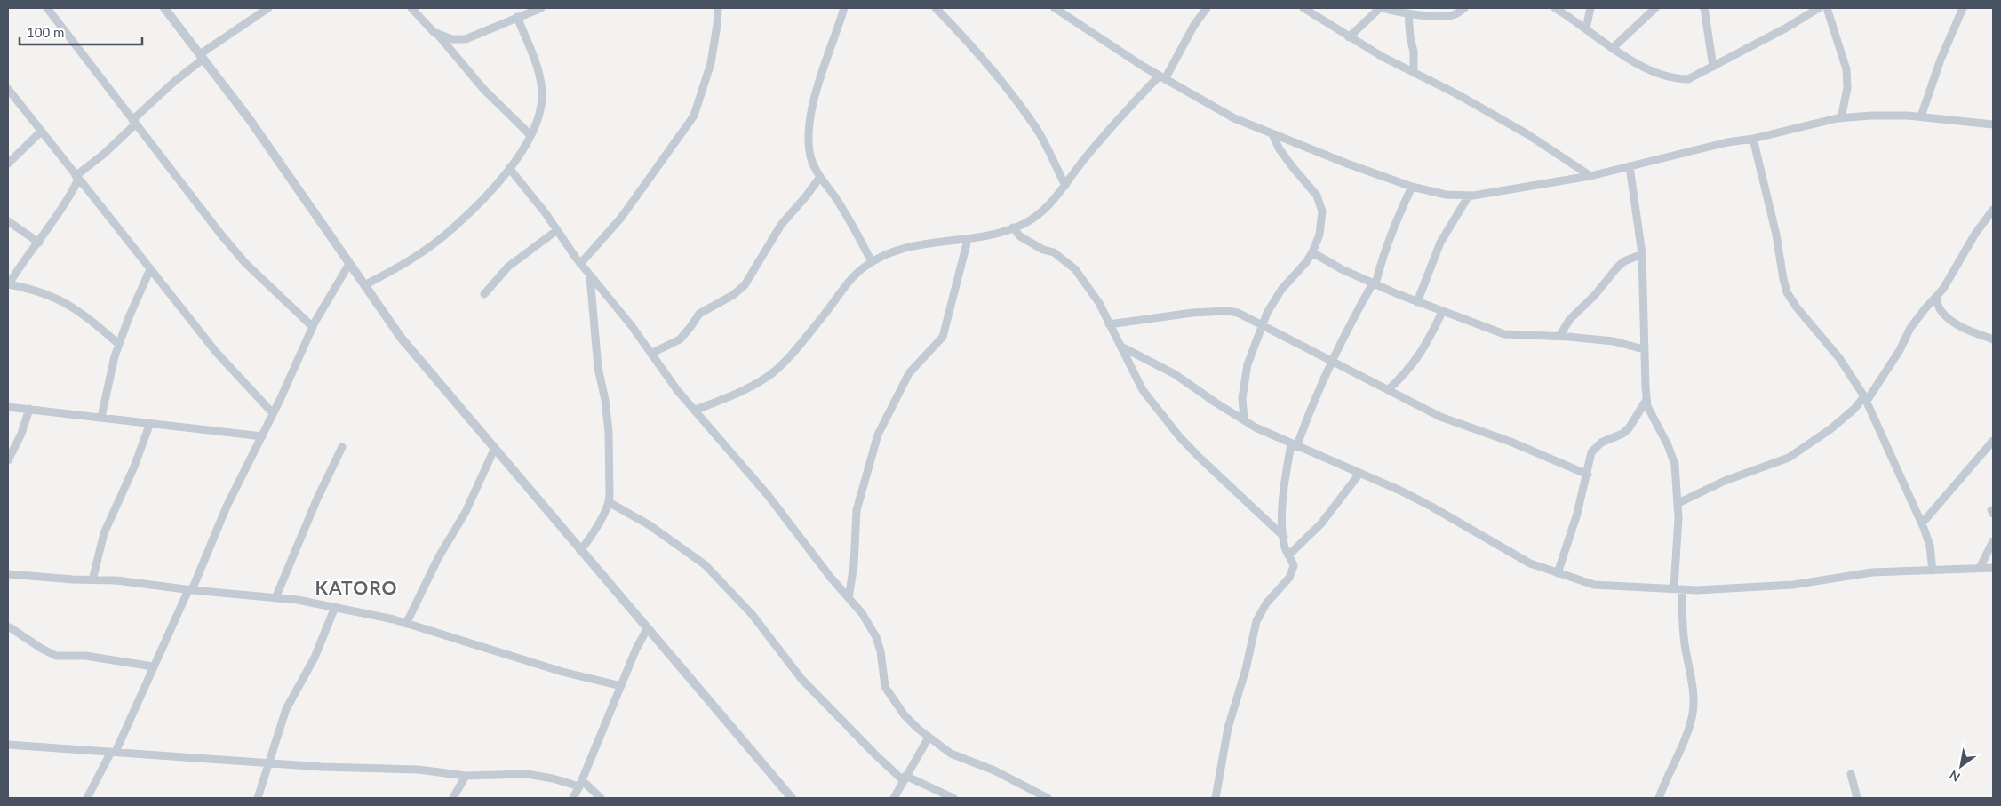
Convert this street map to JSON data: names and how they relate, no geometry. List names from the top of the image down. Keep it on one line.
{"districts":["KATORO"],"scale_bar":"100 m","north":"bottom left"}
